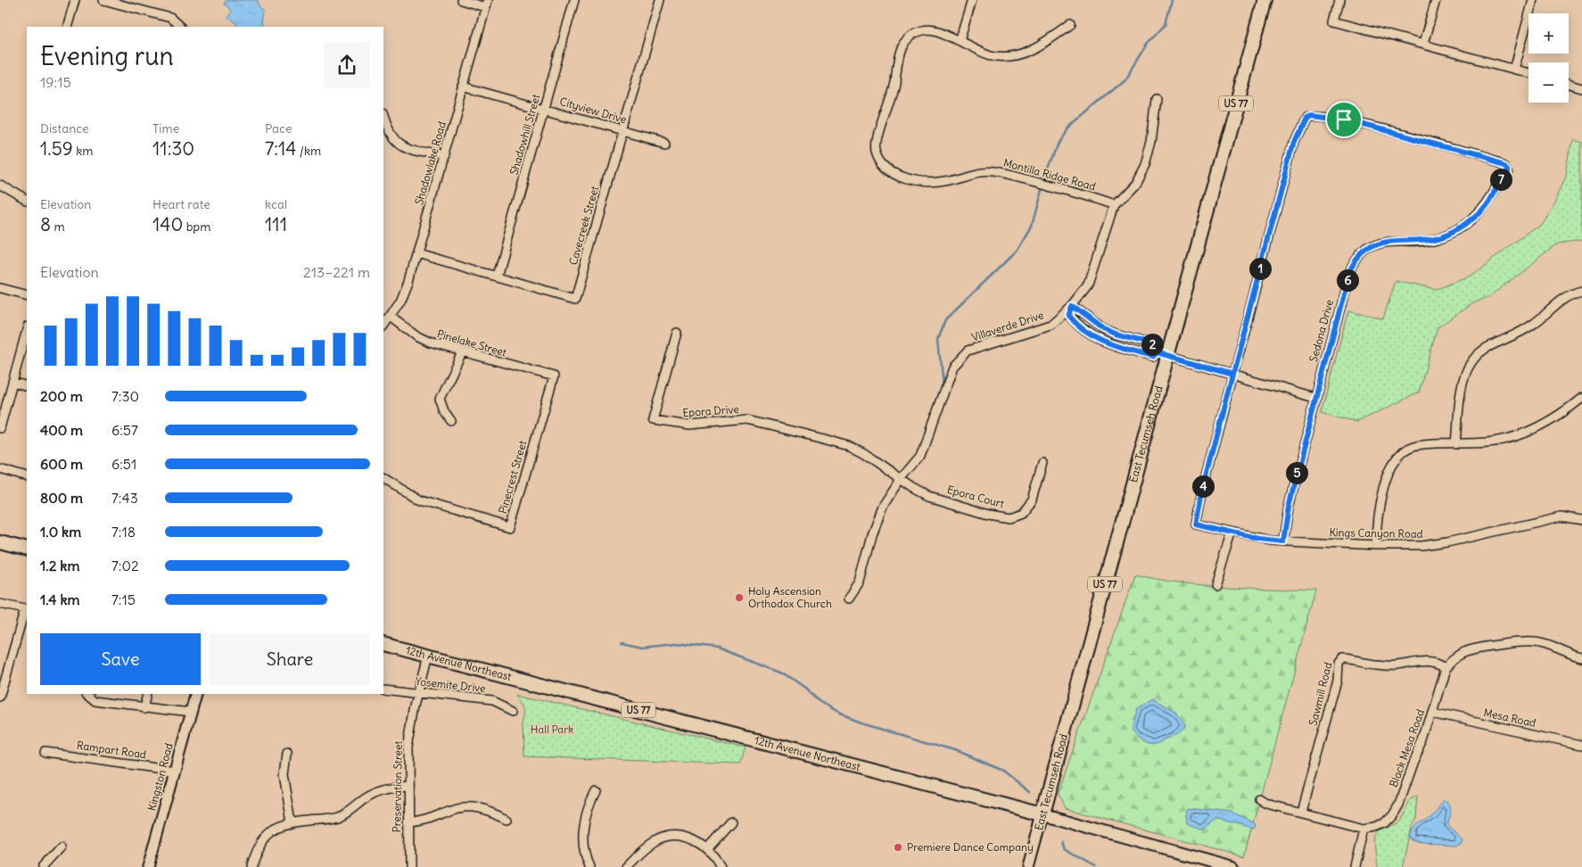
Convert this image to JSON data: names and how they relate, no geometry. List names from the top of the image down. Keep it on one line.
{"streets":{"main road":["US 77","East Tecumseh Road","12th Avenue Northeast"],"street":["Cityview Drive","Shadowhill Street","Shadowlake Road","Montilla Ridge Road","Cavecreek Street","Villaverde Drive","Sedona Drive","Pinelake Street","Epora Drive","Pinecrest Street","Epora Court","Kings Canyon Road","Yosemite Drive","Sawmill Road","Mesa Road","Black Mesa Road","Rampart Road","Kingston Road","Preservation Street"]},"crossings":[["Cityview Drive","Shadowhill Street"],["Cityview Drive","Shadowlake Road"],["Cityview Drive","Cavecreek Street"],["Shadowhill Street","Cavecreek Street"],["Shadowlake Road","Cavecreek Street"],["Shadowlake Road","Pinelake Street"],["Montilla Ridge Road","Villaverde Drive"],["Villaverde Drive","Epora Drive"],["Villaverde Drive","Epora Court"],["Sedona Drive","Kings Canyon Road"],["Pinelake Street","Pinecrest Street"],["Epora Drive","Epora Court"],["East Tecumseh Road","12th Avenue Northeast"],["12th Avenue Northeast","Preservation Street"],["Yosemite Drive","Preservation Street"],["Sawmill Road","Black Mesa Road"],["Mesa Road","Black Mesa Road"],["Rampart Road","Kingston Road"]],"parks":["Hall Park"],"places":["Holy Ascension Orthodox Church","Premiere Dance Company"],"page":{"map_buttons":["+","−"],"heading":["Evening run","19:15"],"stats":[["Distance","1.59 km"],["Time","11:30"],["Pace","7:14 /km"],["Elevation","8 m"],["Heart rate","140 bpm"],["kcal","111"]],"pins":["7","1","6","2","5","4"],"chart":["Elevation","213–221 m"],"list":[{"name":"200 m","note":"7:30"},{"name":"400 m","note":"6:57"},{"name":"600 m","note":"6:51"},{"name":"800 m","note":"7:43"},{"name":"1.0 km","note":"7:18"},{"name":"1.2 km","note":"7:02"},{"name":"1.4 km","note":"7:15"}],"buttons":["Save","Share"]}}
